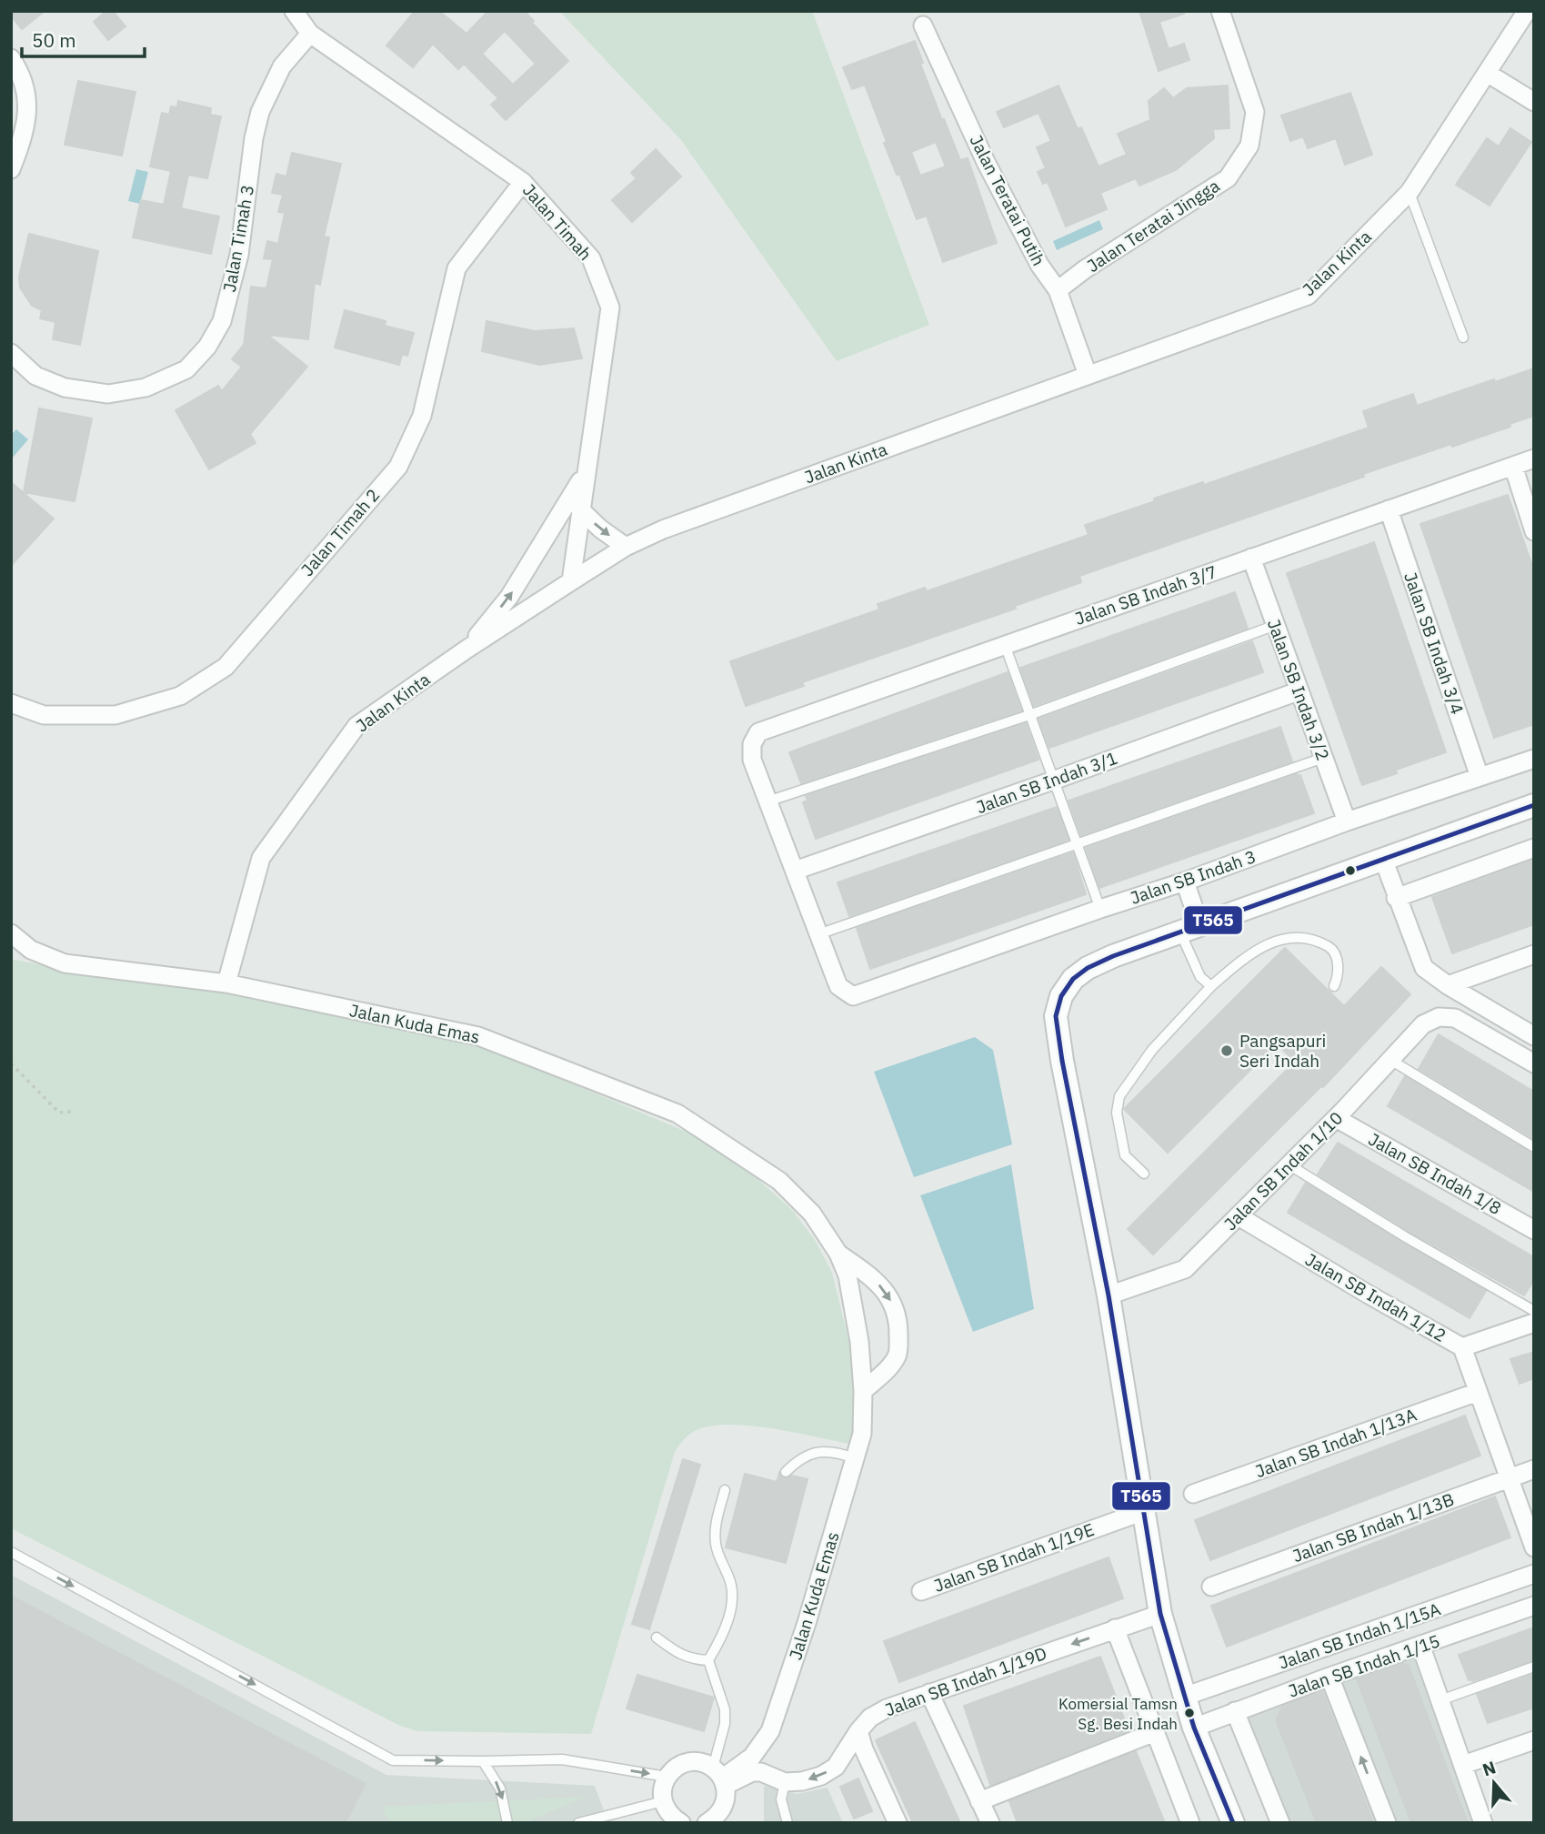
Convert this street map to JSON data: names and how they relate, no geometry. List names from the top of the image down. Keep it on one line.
{"streets":{"street":["Jalan Teratai Putih","Jalan Timah","Jalan Teratai Jingga","Jalan Timah 3","Jalan Kinta","Jalan Timah 2","Jalan SB Indah 3/7","Jalan SB Indah 3/4","Jalan SB Indah 3/2","Jalan SB Indah 3/1","Jalan SB Indah 3","Jalan Kuda Emas","Jalan SB Indah 1/10","Jalan SB Indah 1/8","Jalan SB Indah 1/12","Jalan SB Indah 1/13A","Jalan SB Indah 1/13B","Jalan SB Indah 1/19E","Jalan SB Indah 1/15A","Jalan SB Indah 1/15","Jalan SB Indah 1/19D"]},"crossings":[["Jalan Teratai Putih","Jalan Teratai Jingga"],["Jalan Teratai Putih","Jalan Kinta"],["Jalan Timah","Jalan Timah 3"],["Jalan Timah","Jalan Kinta"],["Jalan Timah","Jalan Timah 2"],["Jalan Kinta","Jalan Kuda Emas"],["Jalan SB Indah 3/7","Jalan SB Indah 3/4"],["Jalan SB Indah 3/7","Jalan SB Indah 3/2"],["Jalan SB Indah 3/4","Jalan SB Indah 3"],["Jalan SB Indah 3/2","Jalan SB Indah 3/1"],["Jalan SB Indah 3/2","Jalan SB Indah 3"],["Jalan Kuda Emas","Jalan SB Indah 1/19D"],["Jalan SB Indah 1/10","Jalan SB Indah 1/8"],["Jalan SB Indah 1/10","Jalan SB Indah 1/12"],["Jalan SB Indah 1/12","Jalan SB Indah 1/13A"],["Jalan SB Indah 1/12","Jalan SB Indah 1/13B"]],"places":["Pangsapuri Seri Indah","Komersial Tamsn Sg. Besi Indah"],"lines":["transit line T565"],"scale_bar":"50 m","north":"top"}
